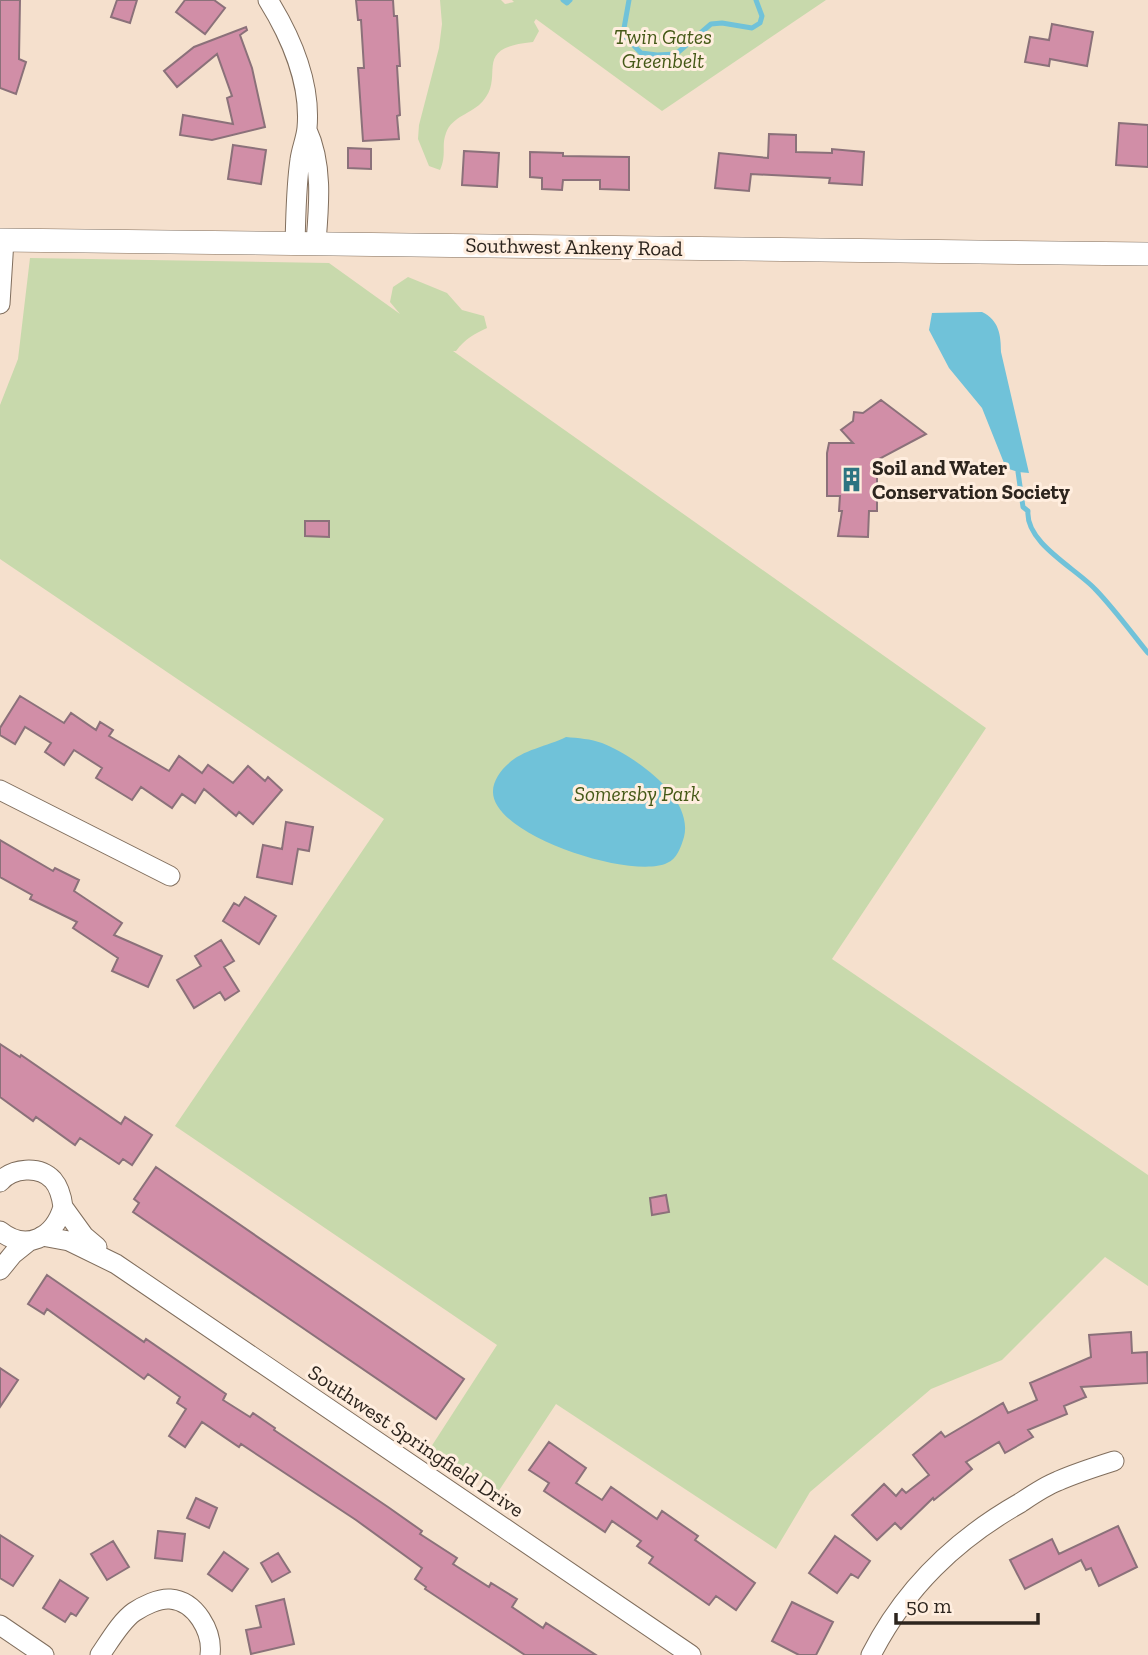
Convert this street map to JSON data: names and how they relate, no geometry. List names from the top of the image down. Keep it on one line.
{"streets":{"street":["Southwest Ankeny Road","Southwest Springfield Drive"]},"parks":["Twin Gates Greenbelt","Somersby Park"],"places":{"building":["Soil and Water Conservation Society"]},"scale_bar":"50 m"}
